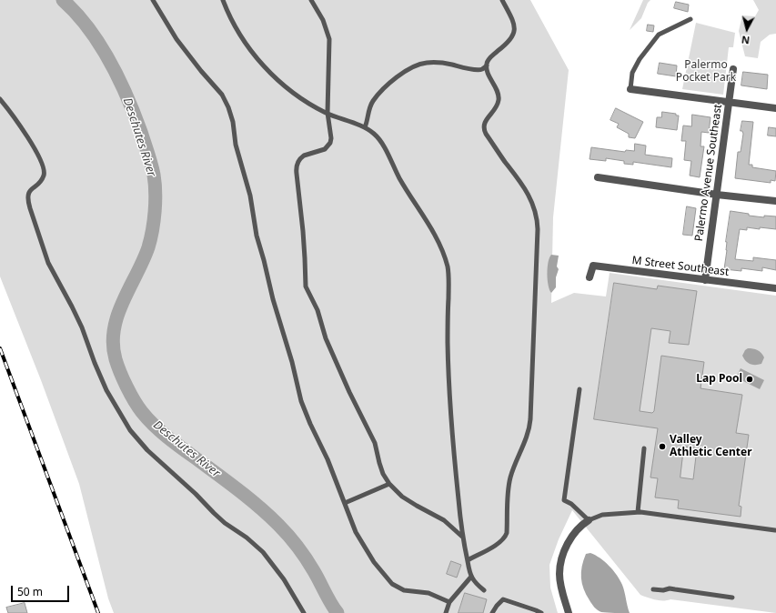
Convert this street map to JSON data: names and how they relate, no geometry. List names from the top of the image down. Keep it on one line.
{"streets":{"street":["Palermo Avenue Southeast","M Street Southeast"]},"crossings":[["Palermo Avenue Southeast","M Street Southeast"]],"water":["Deschutes River"],"parks":["Palermo Pocket Park"],"places":["Lap Pool","Valley Athletic Center"],"scale_bar":"50 m","north":"bottom"}
